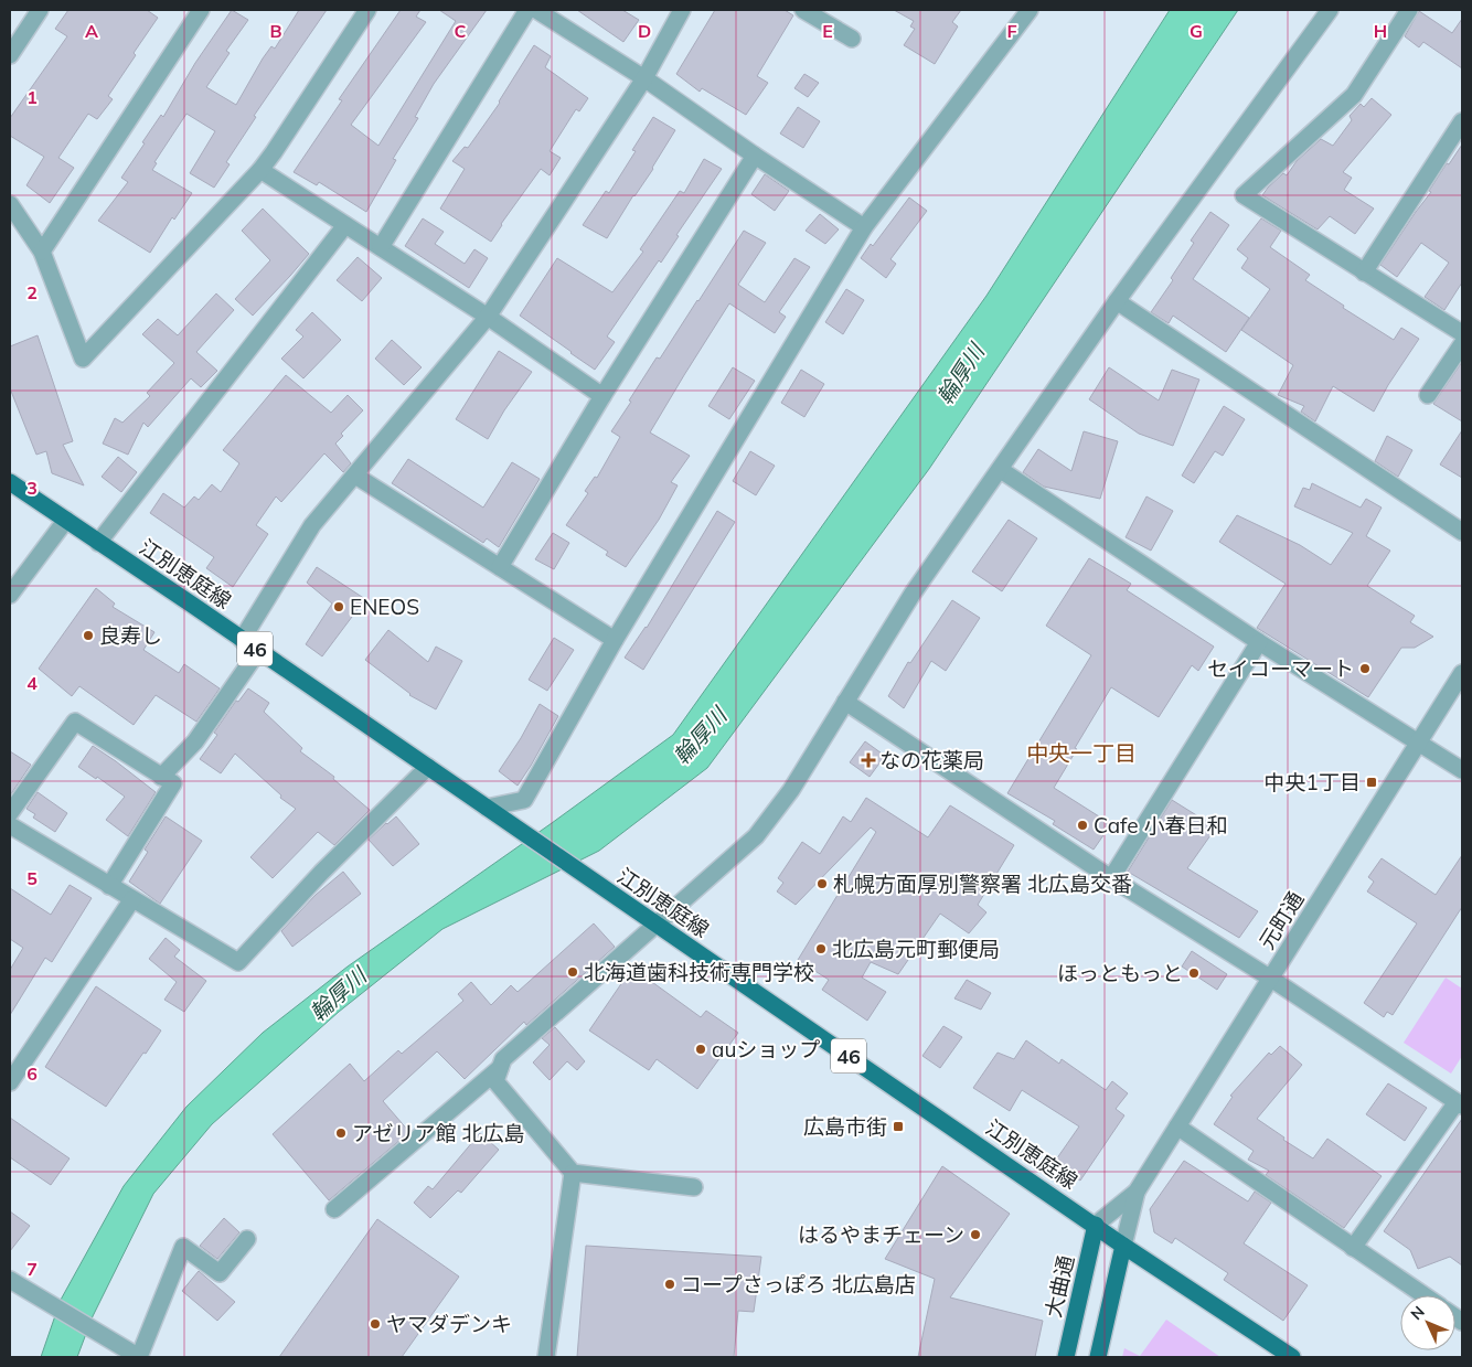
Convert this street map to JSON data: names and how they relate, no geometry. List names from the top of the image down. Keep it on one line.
{"streets":{"main road":["江別恵庭線","46","大曲通"],"street":["元町通"]},"crossings":[["江別恵庭線","大曲通"]],"districts":["中央一丁目"],"water":["輪厚川"],"places":{"other":["ENEOS","良寿し","セイコーマート","Cafe 小春日和","札幌方面厚別警察署 北広島交番","北広島元町郵便局","北海道歯科技術専門学校","ほっともっと","auショップ","アゼリア館 北広島","はるやまチェーン","コープさっぽろ 北広島店","ヤマダデンキ"],"health":["なの花薬局"],"transit":["中央1丁目","広島市街"]},"north":"top left","grid":{"columns":["A","B","C","D","E","F","G","H"],"rows":["1","2","3","4","5","6","7"]}}
